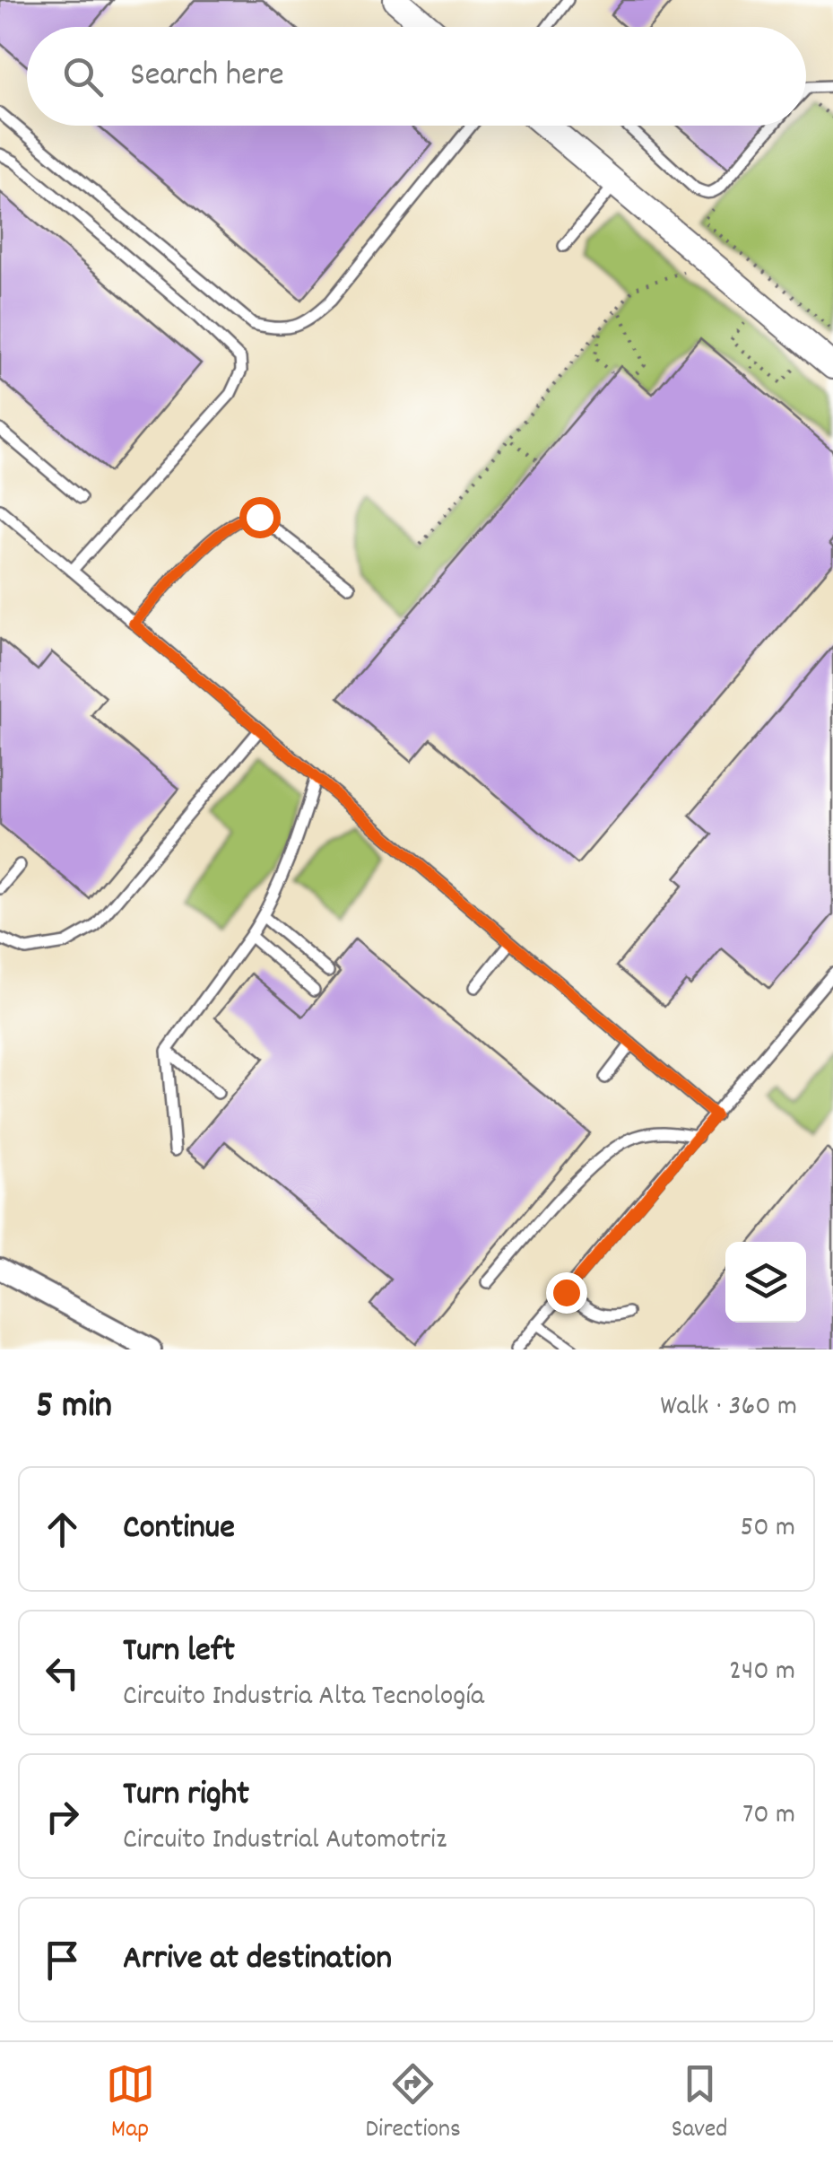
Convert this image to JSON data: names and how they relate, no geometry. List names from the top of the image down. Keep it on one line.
{"page":{"search":"Search here","heading":["5 min","Walk · 360 m"],"list":[["Continue","50 m"],["Turn left","Circuito Industria Alta Tecnología","240 m"],["Turn right","Circuito Industrial Automotriz","70 m"],"Arrive at destination"],"nav":["Map","Directions","Saved"]}}
